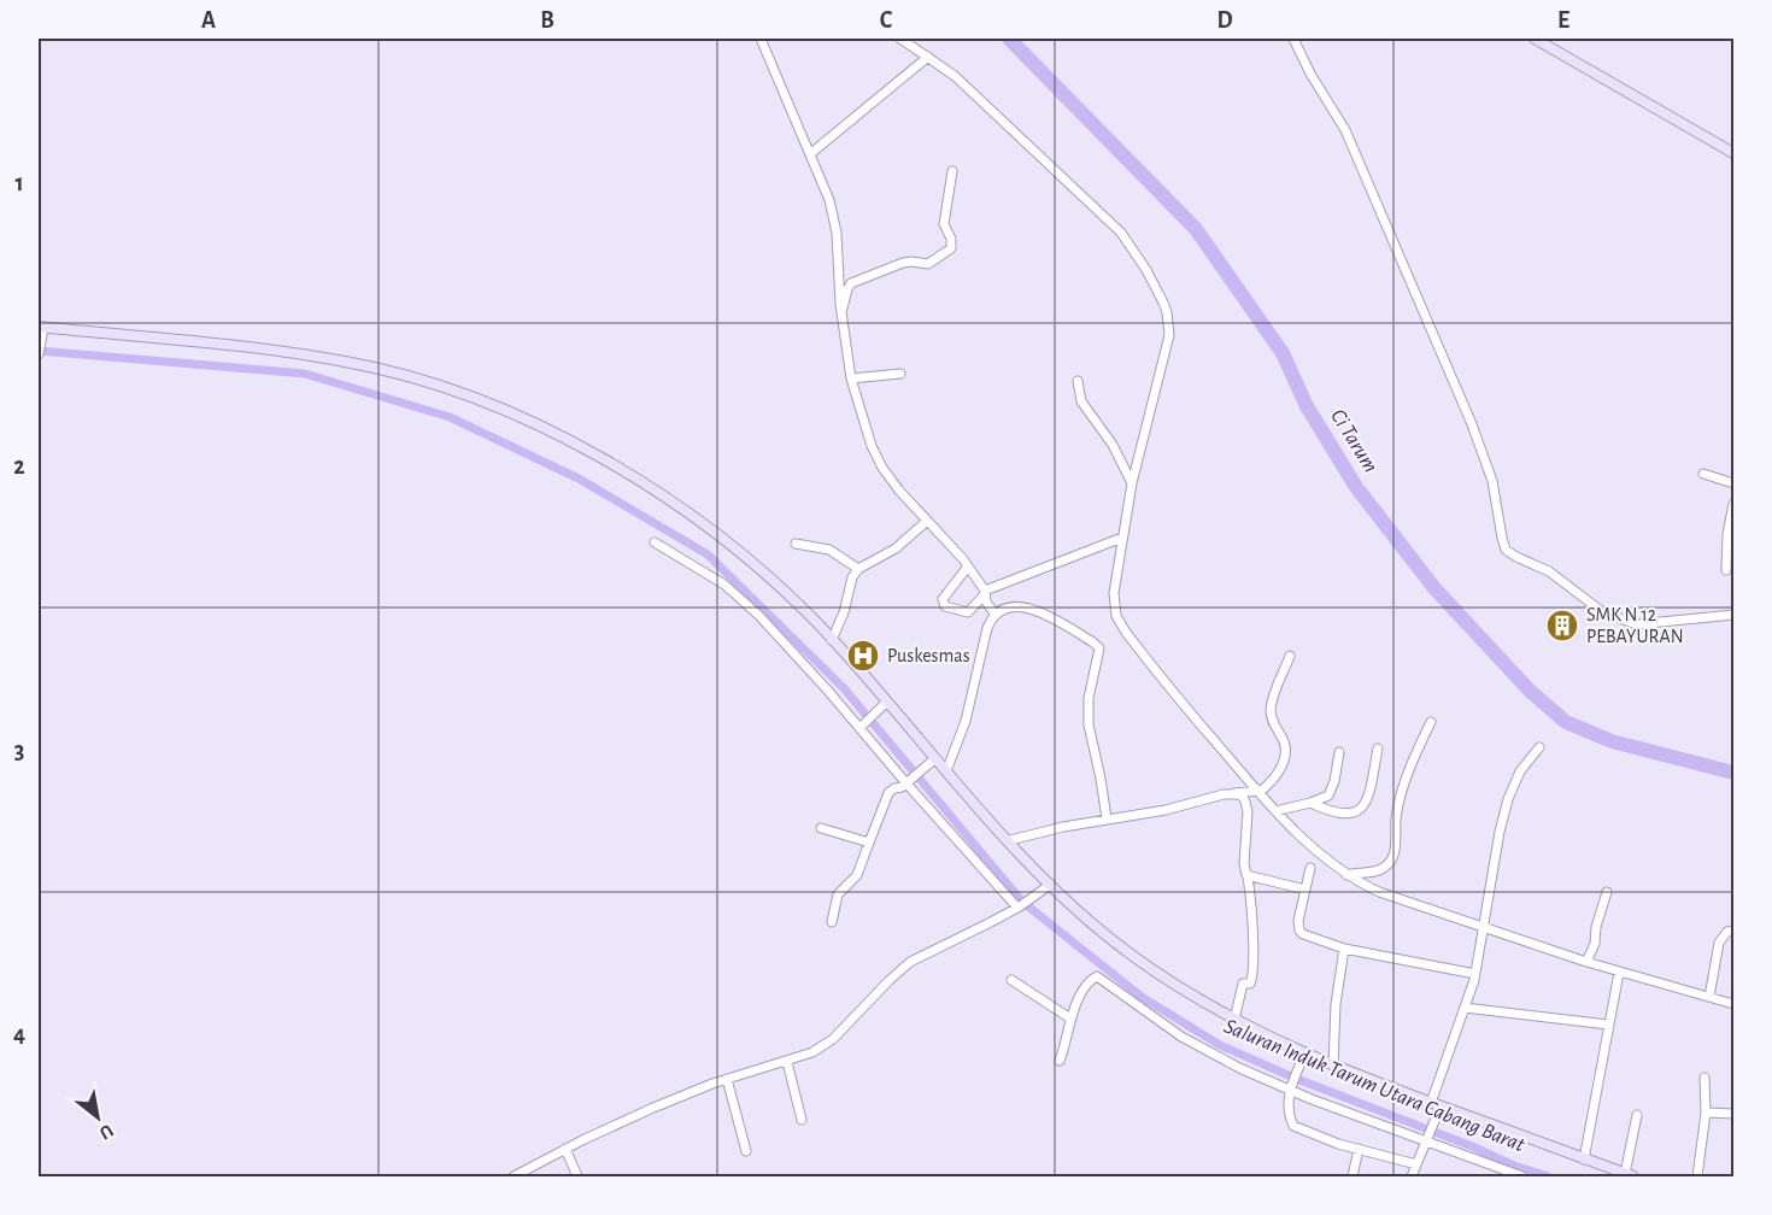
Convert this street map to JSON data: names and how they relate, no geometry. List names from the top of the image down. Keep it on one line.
{"water":["Ci Tarum","Saluran Induk Tarum Utara Cabang Barat"],"places":{"building":["SMK N 12 PEBAYURAN"],"hospital":["Puskesmas"]},"north":"bottom right","grid":{"columns":["A","B","C","D","E"],"rows":["1","2","3","4"]}}
